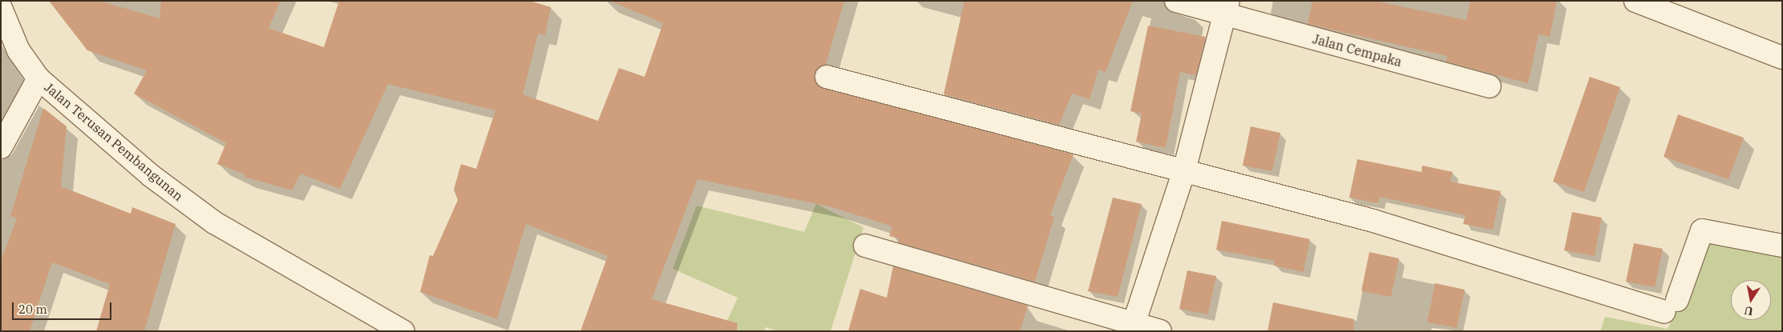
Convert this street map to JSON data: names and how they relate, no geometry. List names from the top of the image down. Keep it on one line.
{"streets":{"street":["Jalan Cempaka","Jalan Terusan Pembangunan"]},"scale_bar":"20 m","north":"bottom"}
